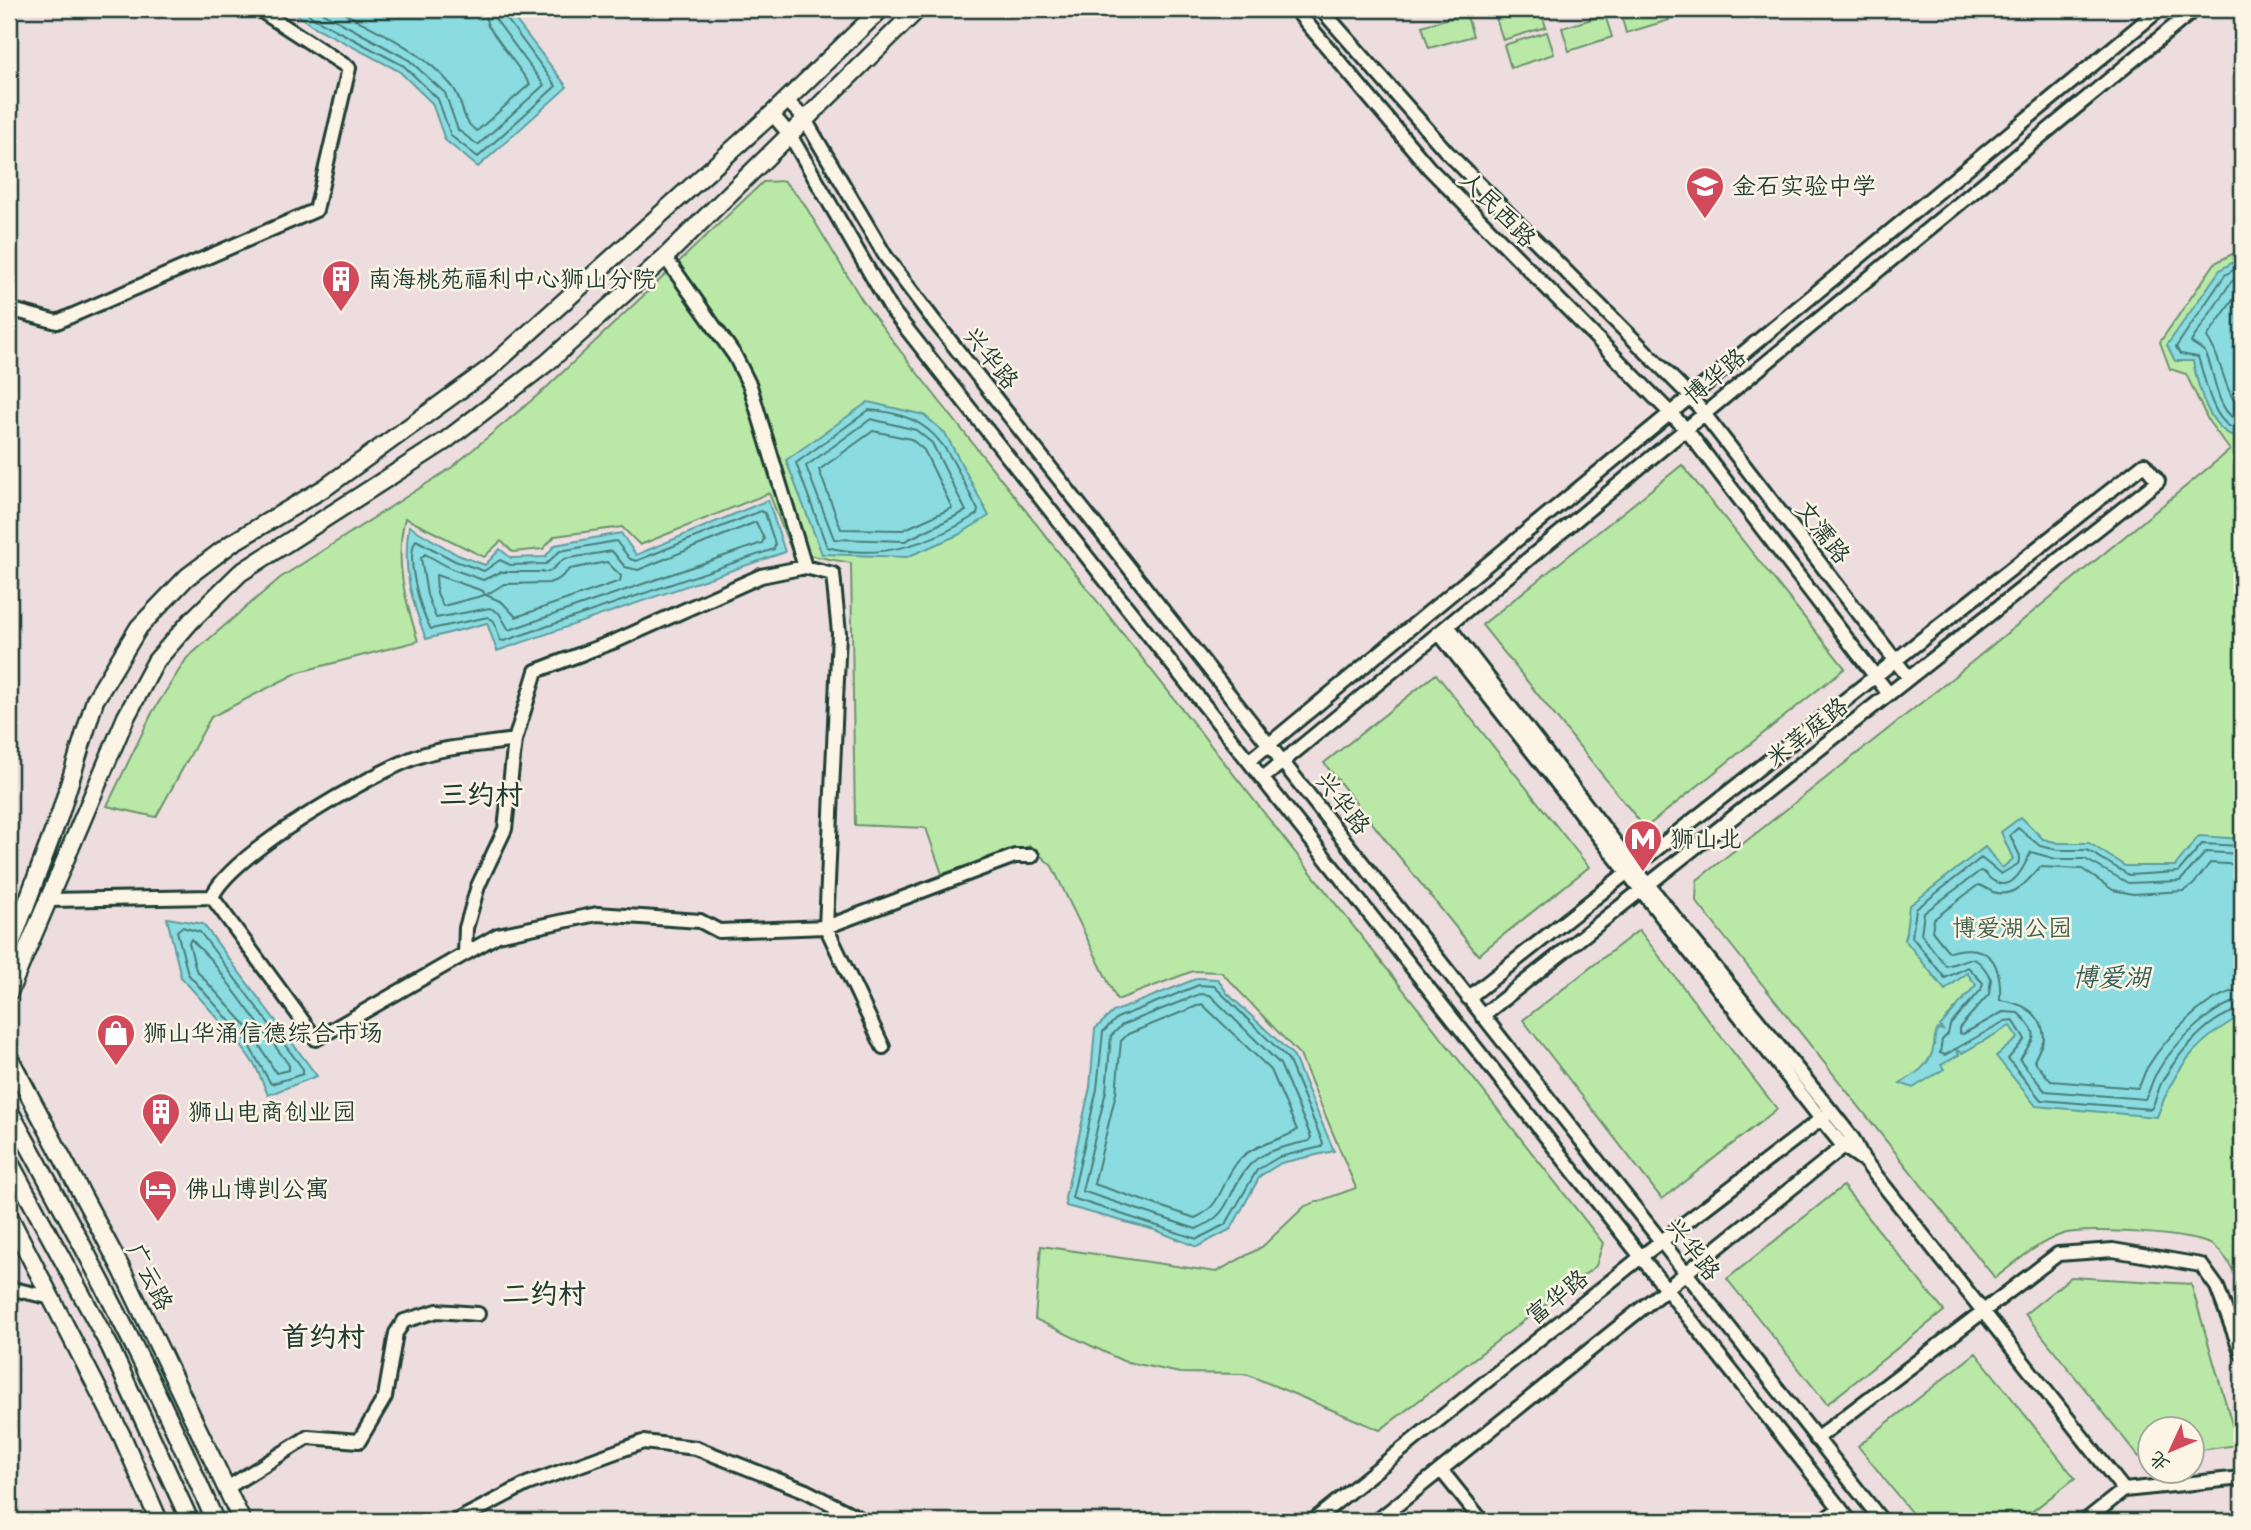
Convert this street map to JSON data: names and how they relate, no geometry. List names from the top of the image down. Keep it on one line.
{"streets":{"main road":["广云路"],"street":["人民西路","兴华路","博华路","文濡路","米莘庭路","富华路"]},"crossings":[["人民西路","博华路"],["人民西路","文濡路"],["兴华路","博华路"],["兴华路","米莘庭路"],["兴华路","富华路"],["博华路","文濡路"],["文濡路","米莘庭路"]],"districts":["三约村","二约村","首约村"],"water":["博爱湖"],"parks":["博爱湖公园"],"places":{"school or university":["金石实验中学"],"building":["南海桃苑福利中心狮山分院","狮山电商创业园"],"metro station":["狮山北"],"shop":["狮山华涌信德综合市场"],"hotel":["佛山博剀公寓"]},"north":"bottom left"}
